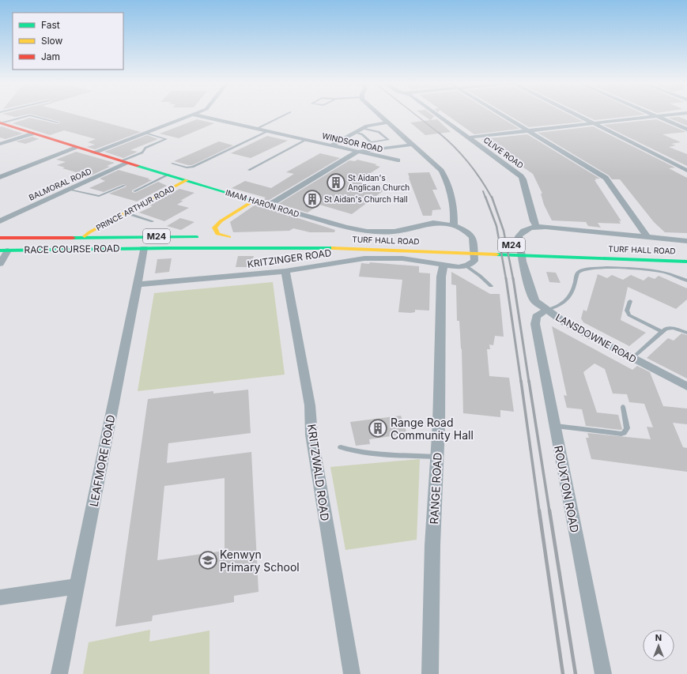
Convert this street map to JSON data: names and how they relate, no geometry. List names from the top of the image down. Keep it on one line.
{"streets":{"main road":["IMAM HARON ROAD","PRINCE ARTHUR ROAD","M24","TURF HALL ROAD","RACE COURSE ROAD"],"street":["WINDSOR ROAD","CLIVE ROAD","BALMORAL ROAD","KRITZINGER ROAD","LANSDOWNE ROAD","LEAFMORE ROAD","KRITZWALD ROAD","RANGE ROAD","ROUXTON ROAD"]},"crossings":[["CLIVE ROAD","TURF HALL ROAD"],["CLIVE ROAD","LANSDOWNE ROAD"],["BALMORAL ROAD","IMAM HARON ROAD"],["IMAM HARON ROAD","PRINCE ARTHUR ROAD"],["IMAM HARON ROAD","M24"],["PRINCE ARTHUR ROAD","M24"],["PRINCE ARTHUR ROAD","RACE COURSE ROAD"],["M24","RACE COURSE ROAD"],["TURF HALL ROAD","RACE COURSE ROAD"],["TURF HALL ROAD","LANSDOWNE ROAD"],["TURF HALL ROAD","LEAFMORE ROAD"],["RACE COURSE ROAD","LEAFMORE ROAD"],["KRITZINGER ROAD","LEAFMORE ROAD"],["KRITZINGER ROAD","KRITZWALD ROAD"],["KRITZINGER ROAD","RANGE ROAD"],["LANSDOWNE ROAD","ROUXTON ROAD"]],"places":{"building":["St Aidan's Anglican Church","St Aidan's Church Hall","Range Road Community Hall"],"school or university":["Kenwyn Primary School"]},"legend":["Fast","Slow","Jam"],"north":"top"}
